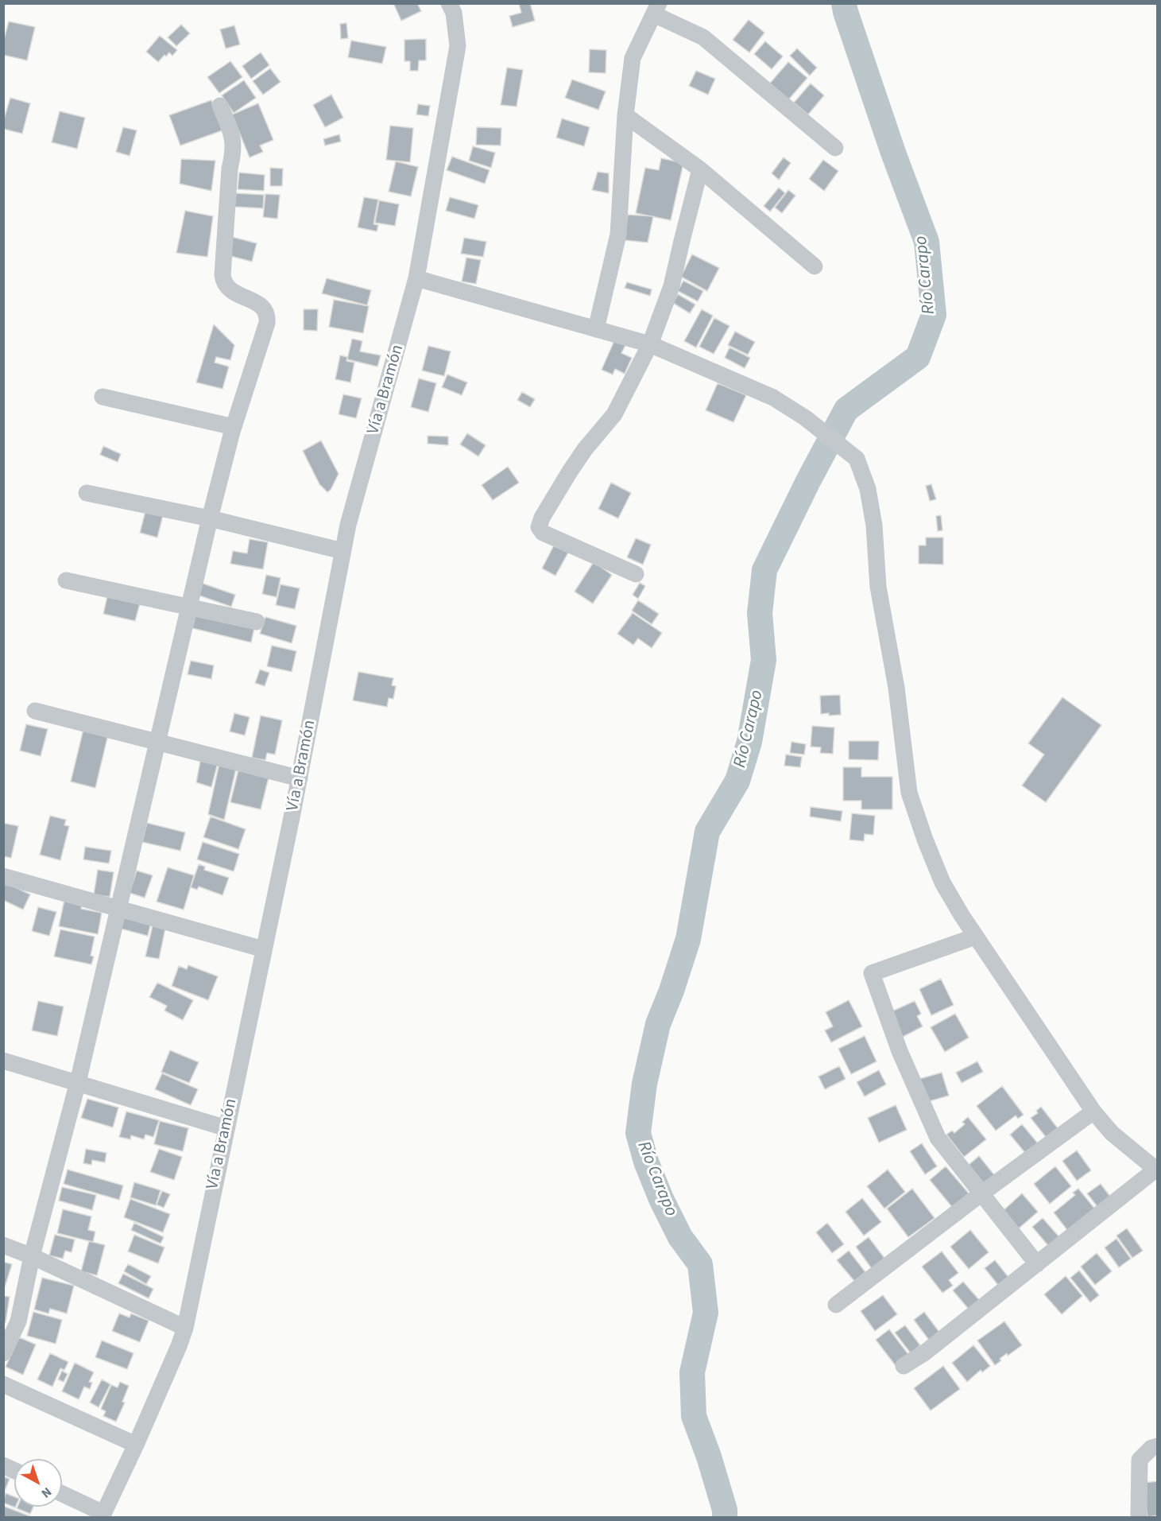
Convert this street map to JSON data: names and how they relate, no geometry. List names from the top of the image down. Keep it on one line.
{"streets":{"street":["Vía a Bramón"]},"water":["Río Carapo"],"north":"bottom right"}
